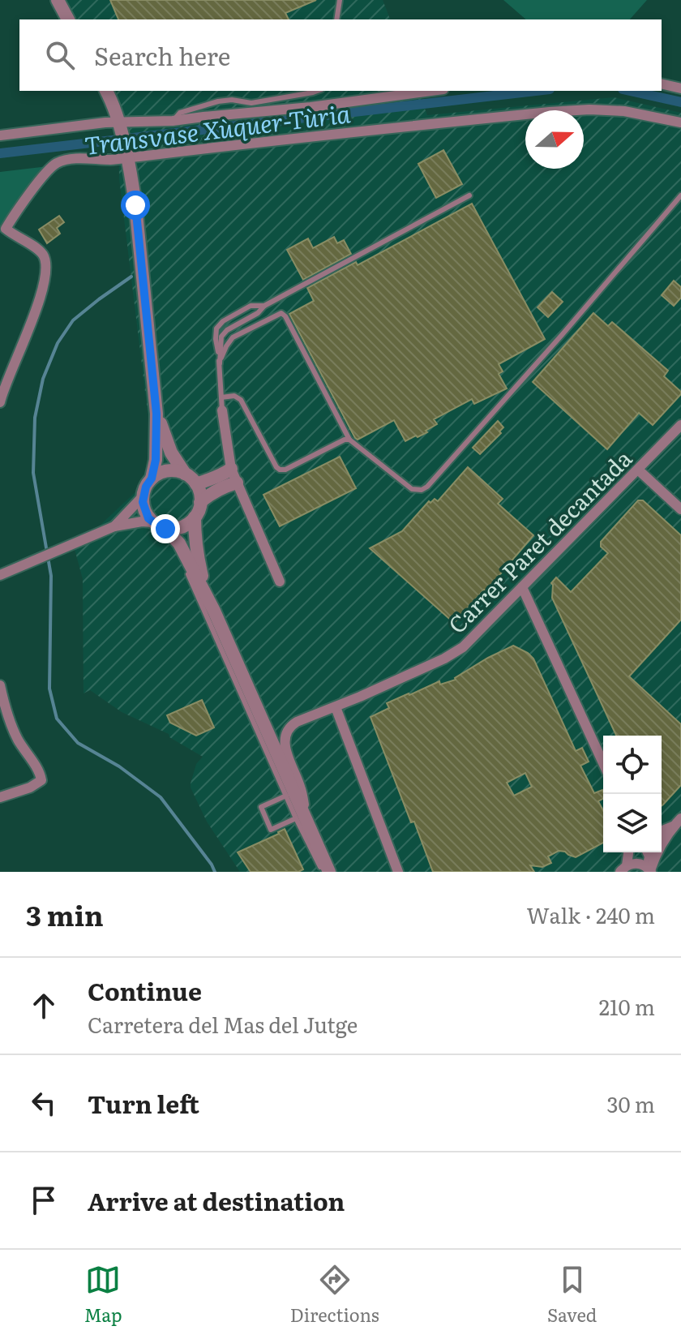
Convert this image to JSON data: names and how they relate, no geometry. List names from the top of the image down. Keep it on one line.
{"streets":{"street":["Carrer Paret decantada"]},"water":["Transvase Xùquer-Tùria"],"north":"right","page":{"search":"Search here","heading":["3 min","Walk · 240 m"],"list":[["Continue","Carretera del Mas del Jutge","210 m"],["Turn left","30 m"],"Arrive at destination"],"nav":["Map","Directions","Saved"]}}
